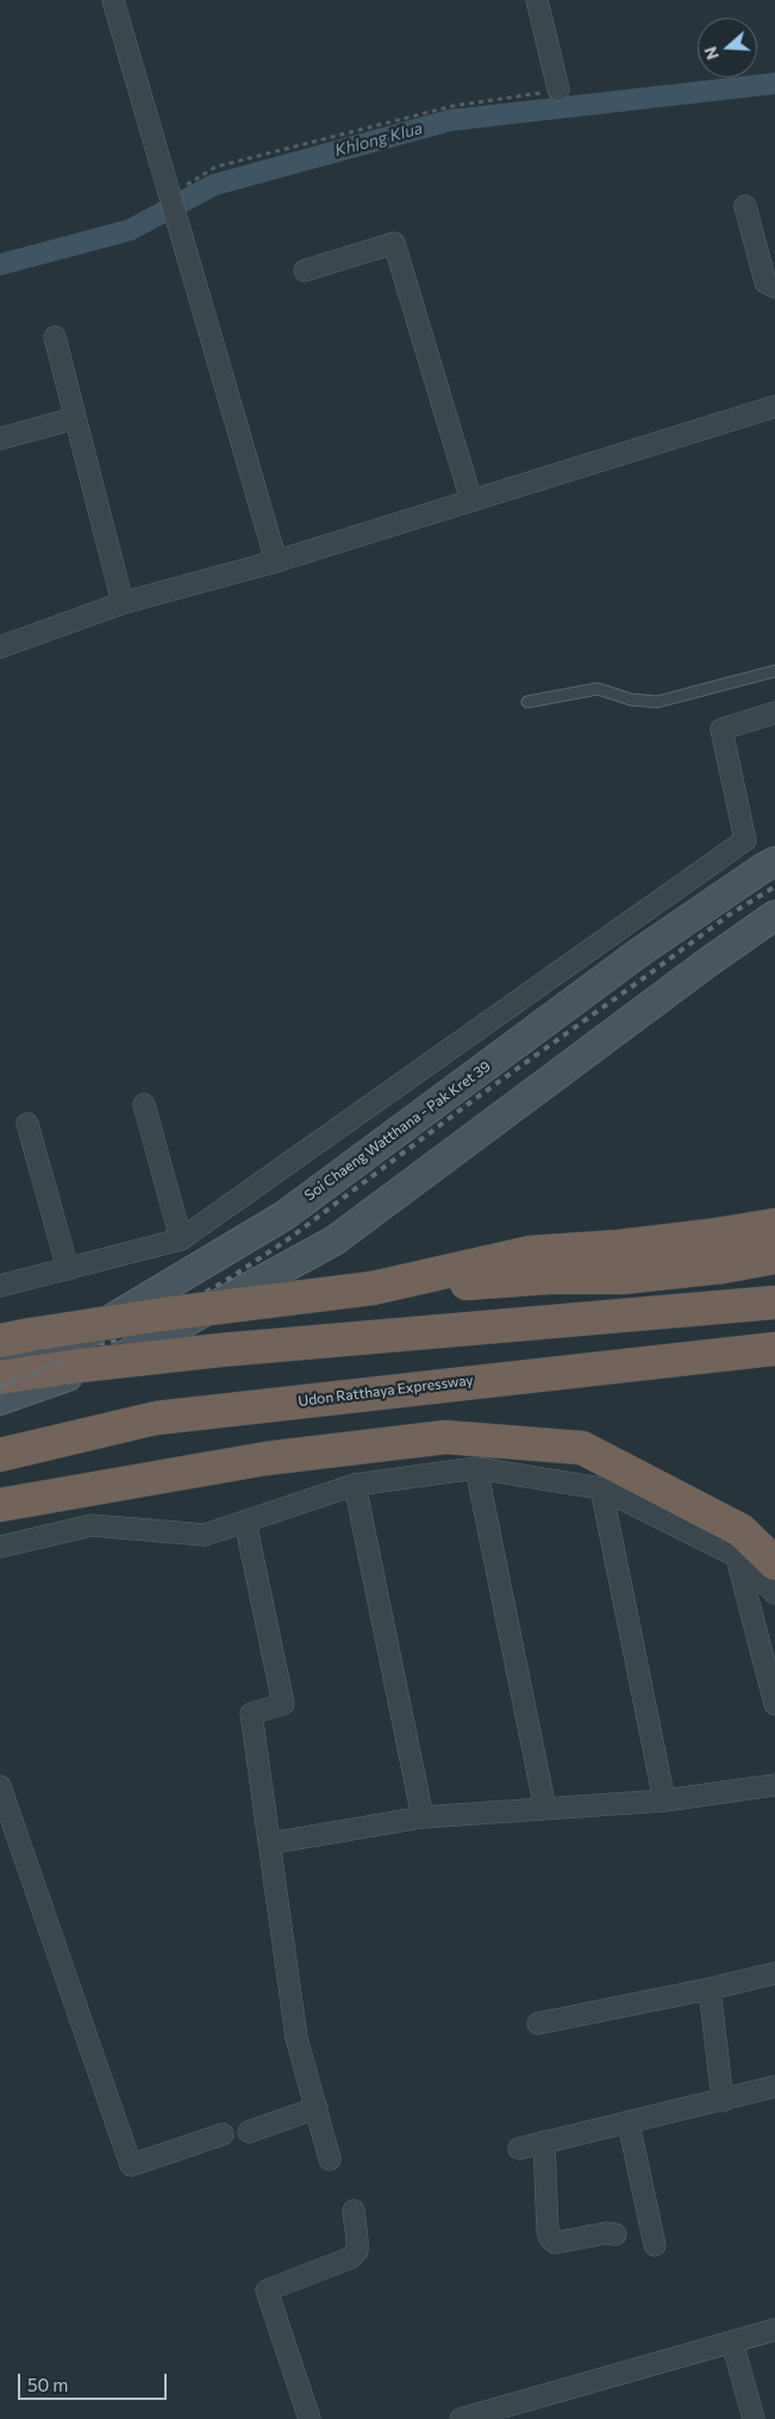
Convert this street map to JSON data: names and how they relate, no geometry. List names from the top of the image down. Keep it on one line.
{"streets":{"highway":["Udon Ratthaya Expressway"],"main road":["Soi Chaeng Watthana - Pak Kret 39"]},"water":["Khlong Klua"],"scale_bar":"50 m","north":"left"}
